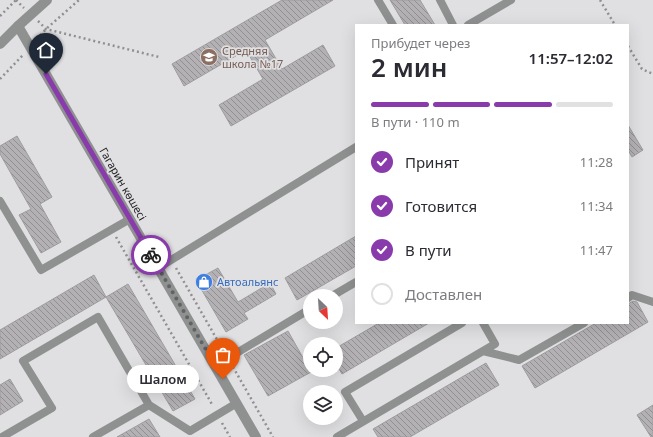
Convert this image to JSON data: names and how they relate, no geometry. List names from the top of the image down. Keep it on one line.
{"streets":{"street":["Гагарин көшесі"]},"places":{"school or university":["Средняя школа №17"],"shop":["Автоальянс"],"other":["Шалом"]},"north":"bottom right","page":{"heading":["2 мин","Прибудет через","11:57–12:02"],"bar":"В пути · 110 m","list":[["Принят","11:28"],["Готовится","11:34"],["В пути","11:47"],"Доставлен"],"bubble":"Шалом"}}
